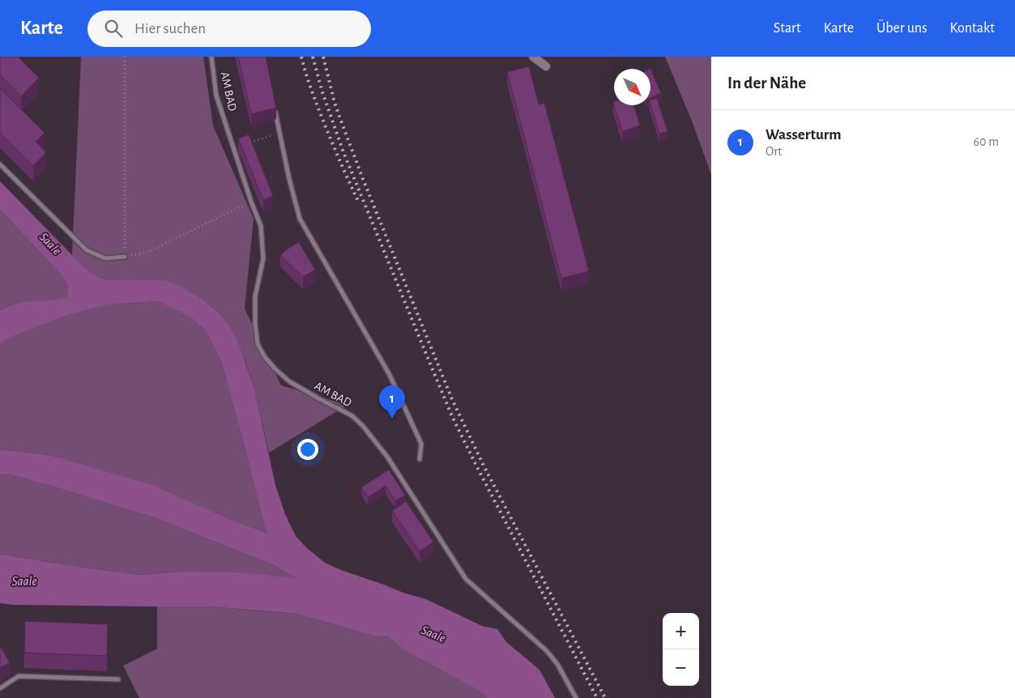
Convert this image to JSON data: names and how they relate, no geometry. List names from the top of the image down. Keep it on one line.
{"streets":{"lane":["AM BAD"]},"water":["Saale"],"north":"bottom right","page":{"header":"Karte","search":"Hier suchen","nav":["Start","Karte","Über uns","Kontakt"],"heading":"In der Nähe","list":[{"mark":"1","name":"Wasserturm","note":"Ort","value":"60 m"}],"pins":"1","map_buttons":["+","−"]}}
